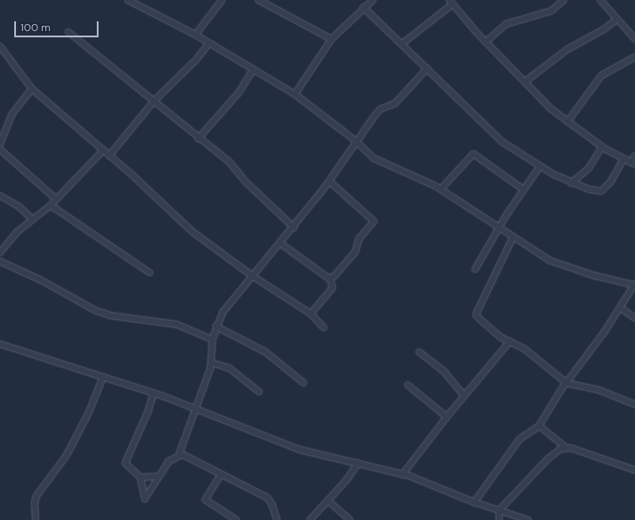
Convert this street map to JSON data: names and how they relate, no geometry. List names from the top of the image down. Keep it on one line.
{"scale_bar":"100 m"}
